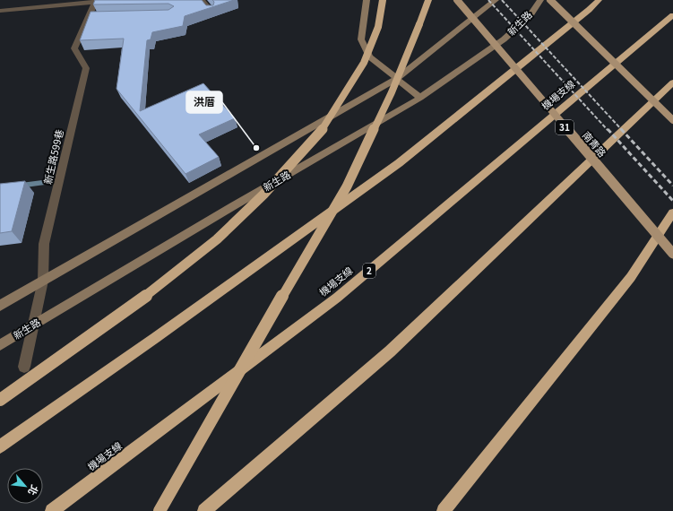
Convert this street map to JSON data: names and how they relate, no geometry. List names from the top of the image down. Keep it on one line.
{"streets":{"highway":["機場支線","2"],"main road":["新生路","31","南青路"],"lane":["新生路599巷"]},"crossings":[["新生路","新生路599巷"]],"places":["洪厝"],"north":"bottom right"}
